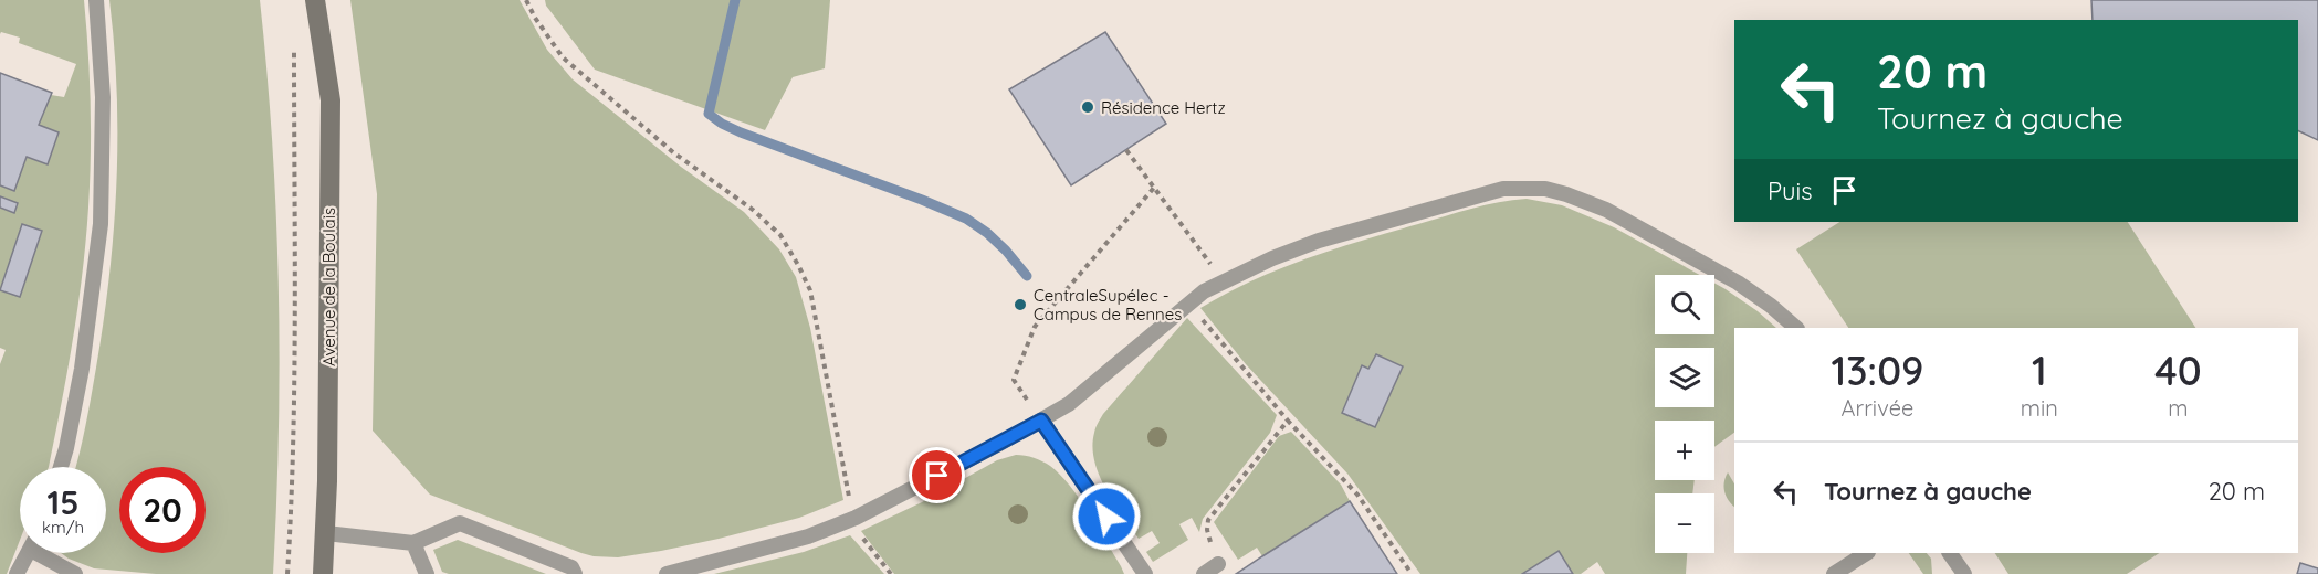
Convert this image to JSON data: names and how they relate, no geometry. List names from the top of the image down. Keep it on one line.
{"streets":{"street":["Avenue de la Boulais"]},"places":["Résidence Hertz","CentraleSupélec - Campus de Rennes"],"page":{"turn":["20 m","Tournez à gauche"],"then":"Puis","map_buttons":["+","−"],"eta":["13:09","Arrivée","1","min","40","m"],"list":[{"name":"Tournez à gauche","value":"20 m"}],"speed":"15 km/h","limit":"20"}}
